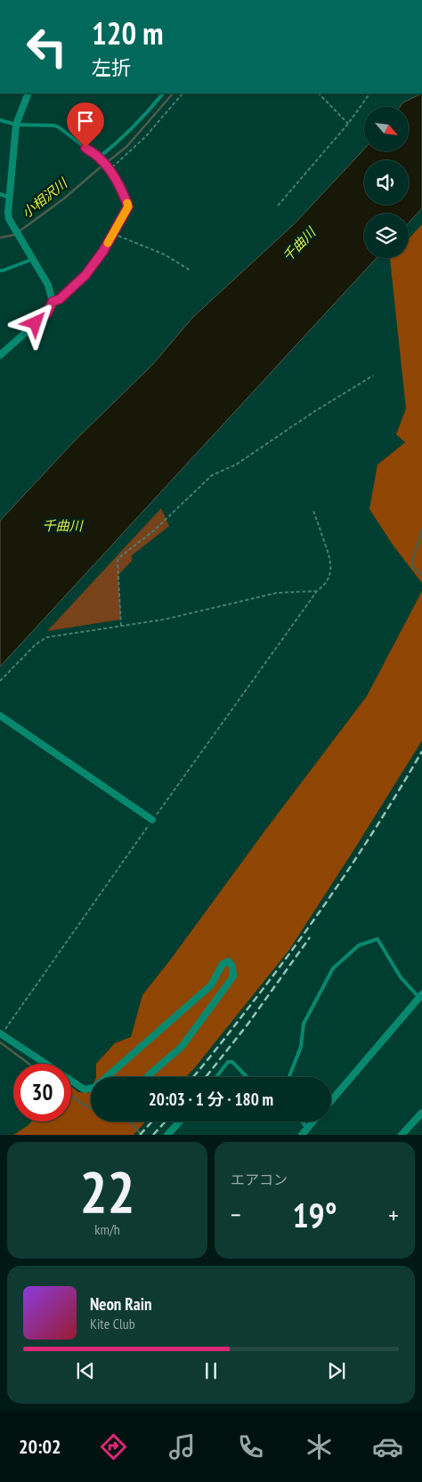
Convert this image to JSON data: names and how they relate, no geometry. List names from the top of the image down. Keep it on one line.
{"water":["小相沢川","千曲川"],"north":"bottom right","page":{"turn":["120 m","左折"],"limit":"30","trip":"20:03 · 1 分 · 180 m","tile":[["22","km/h"],"エアコン"],"heat":["−","19°","+"],"song":["Neon Rain","Kite Club"],"tabs":"20:02"}}
